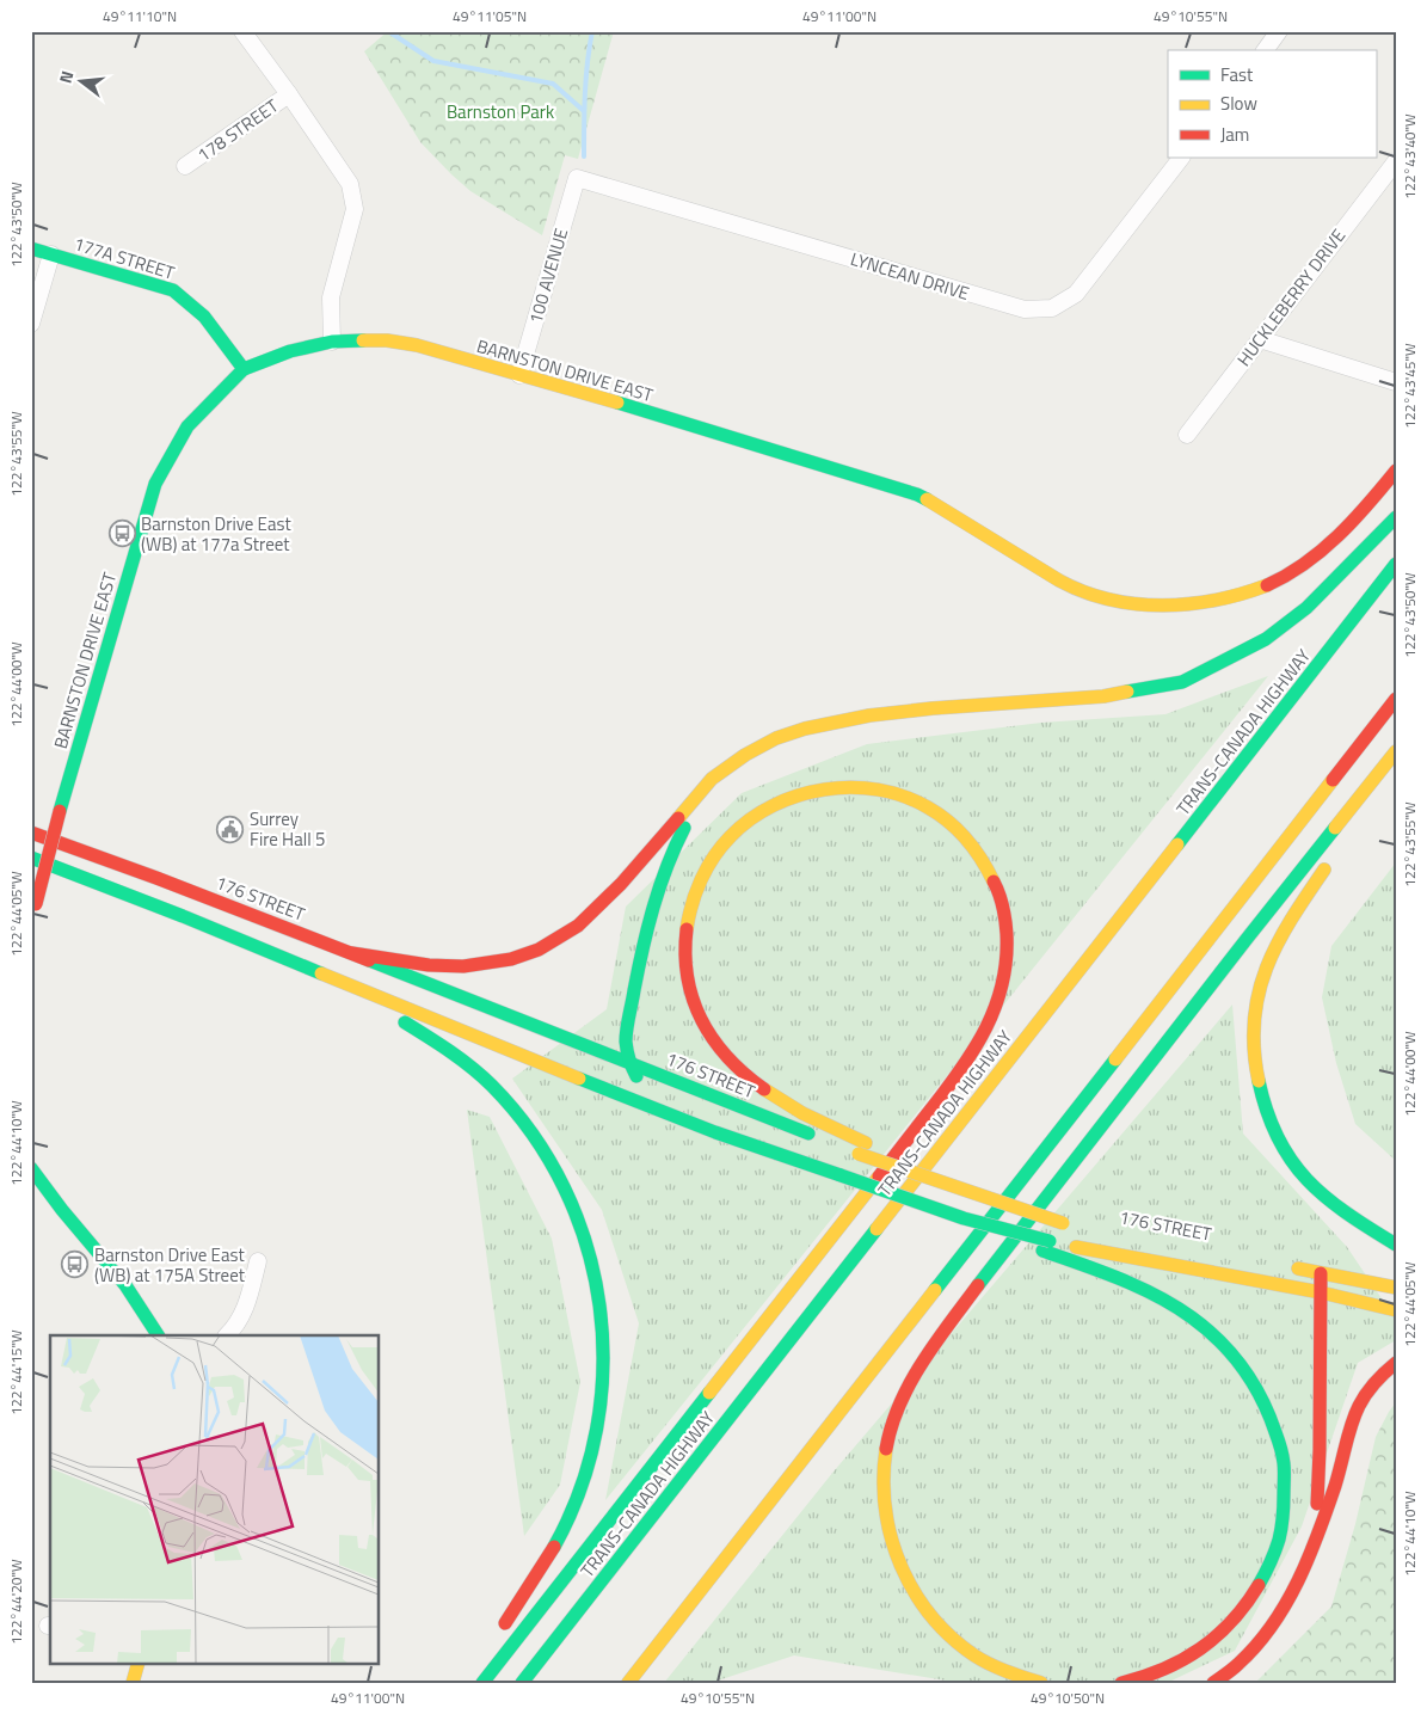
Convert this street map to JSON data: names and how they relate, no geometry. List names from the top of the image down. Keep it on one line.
{"streets":{"main road":["177A STREET","BARNSTON DRIVE EAST","TRANS-CANADA HIGHWAY","176 STREET"],"street":["178 STREET","100 AVENUE","LYNCEAN DRIVE","HUCKLEBERRY DRIVE"]},"crossings":[["177A STREET","BARNSTON DRIVE EAST"],["100 AVENUE","LYNCEAN DRIVE"],["100 AVENUE","BARNSTON DRIVE EAST"]],"parks":["Barnston Park"],"places":{"bus stop":["Barnston Drive East (WB) at 177a Street","Barnston Drive East (WB) at 175A Street"],"public building":["Surrey Fire Hall 5"]},"legend":["Fast","Slow","Jam"],"north":"left","coordinates":["49°11'10\"N","49°11'05\"N","49°11'00\"N","49°10'55\"N","122°43'40\"W","122°43'50\"W","122°43'45\"W","122°43'55\"W","122°44'00\"W","122°44'05\"W","122°44'10\"W","122°44'15\"W","122°44'20\"W","49°10'50\"N"]}
